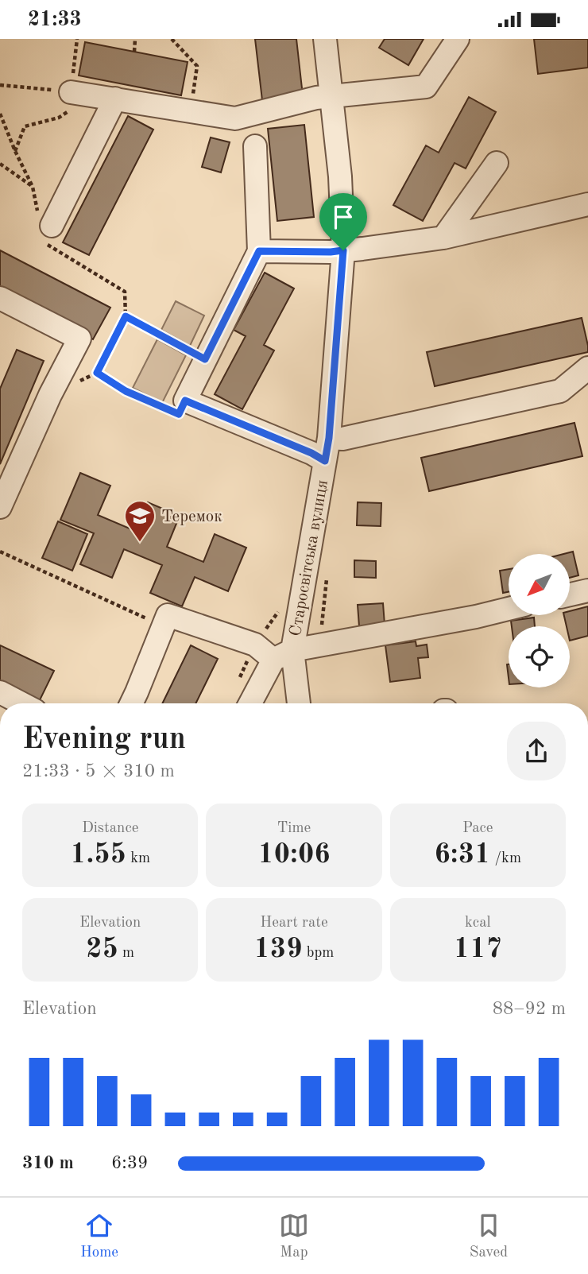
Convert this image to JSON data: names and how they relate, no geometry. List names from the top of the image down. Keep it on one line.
{"streets":{"street":["Старосвітська вулиця"]},"places":{"school or university":["Теремок"]},"north":"bottom left","page":{"status":"21:33","heading":["Evening run","21:33 · 5 × 310 m"],"stats":[["Distance","1.55 km"],["Time","10:06"],["Pace","6:31 /km"],["Elevation","25 m"],["Heart rate","139 bpm"],["kcal","117"]],"chart":["Elevation","88–92 m"],"list":[{"name":"310 m","note":"6:39"}],"tabs":["Home","Map","Saved"]}}
